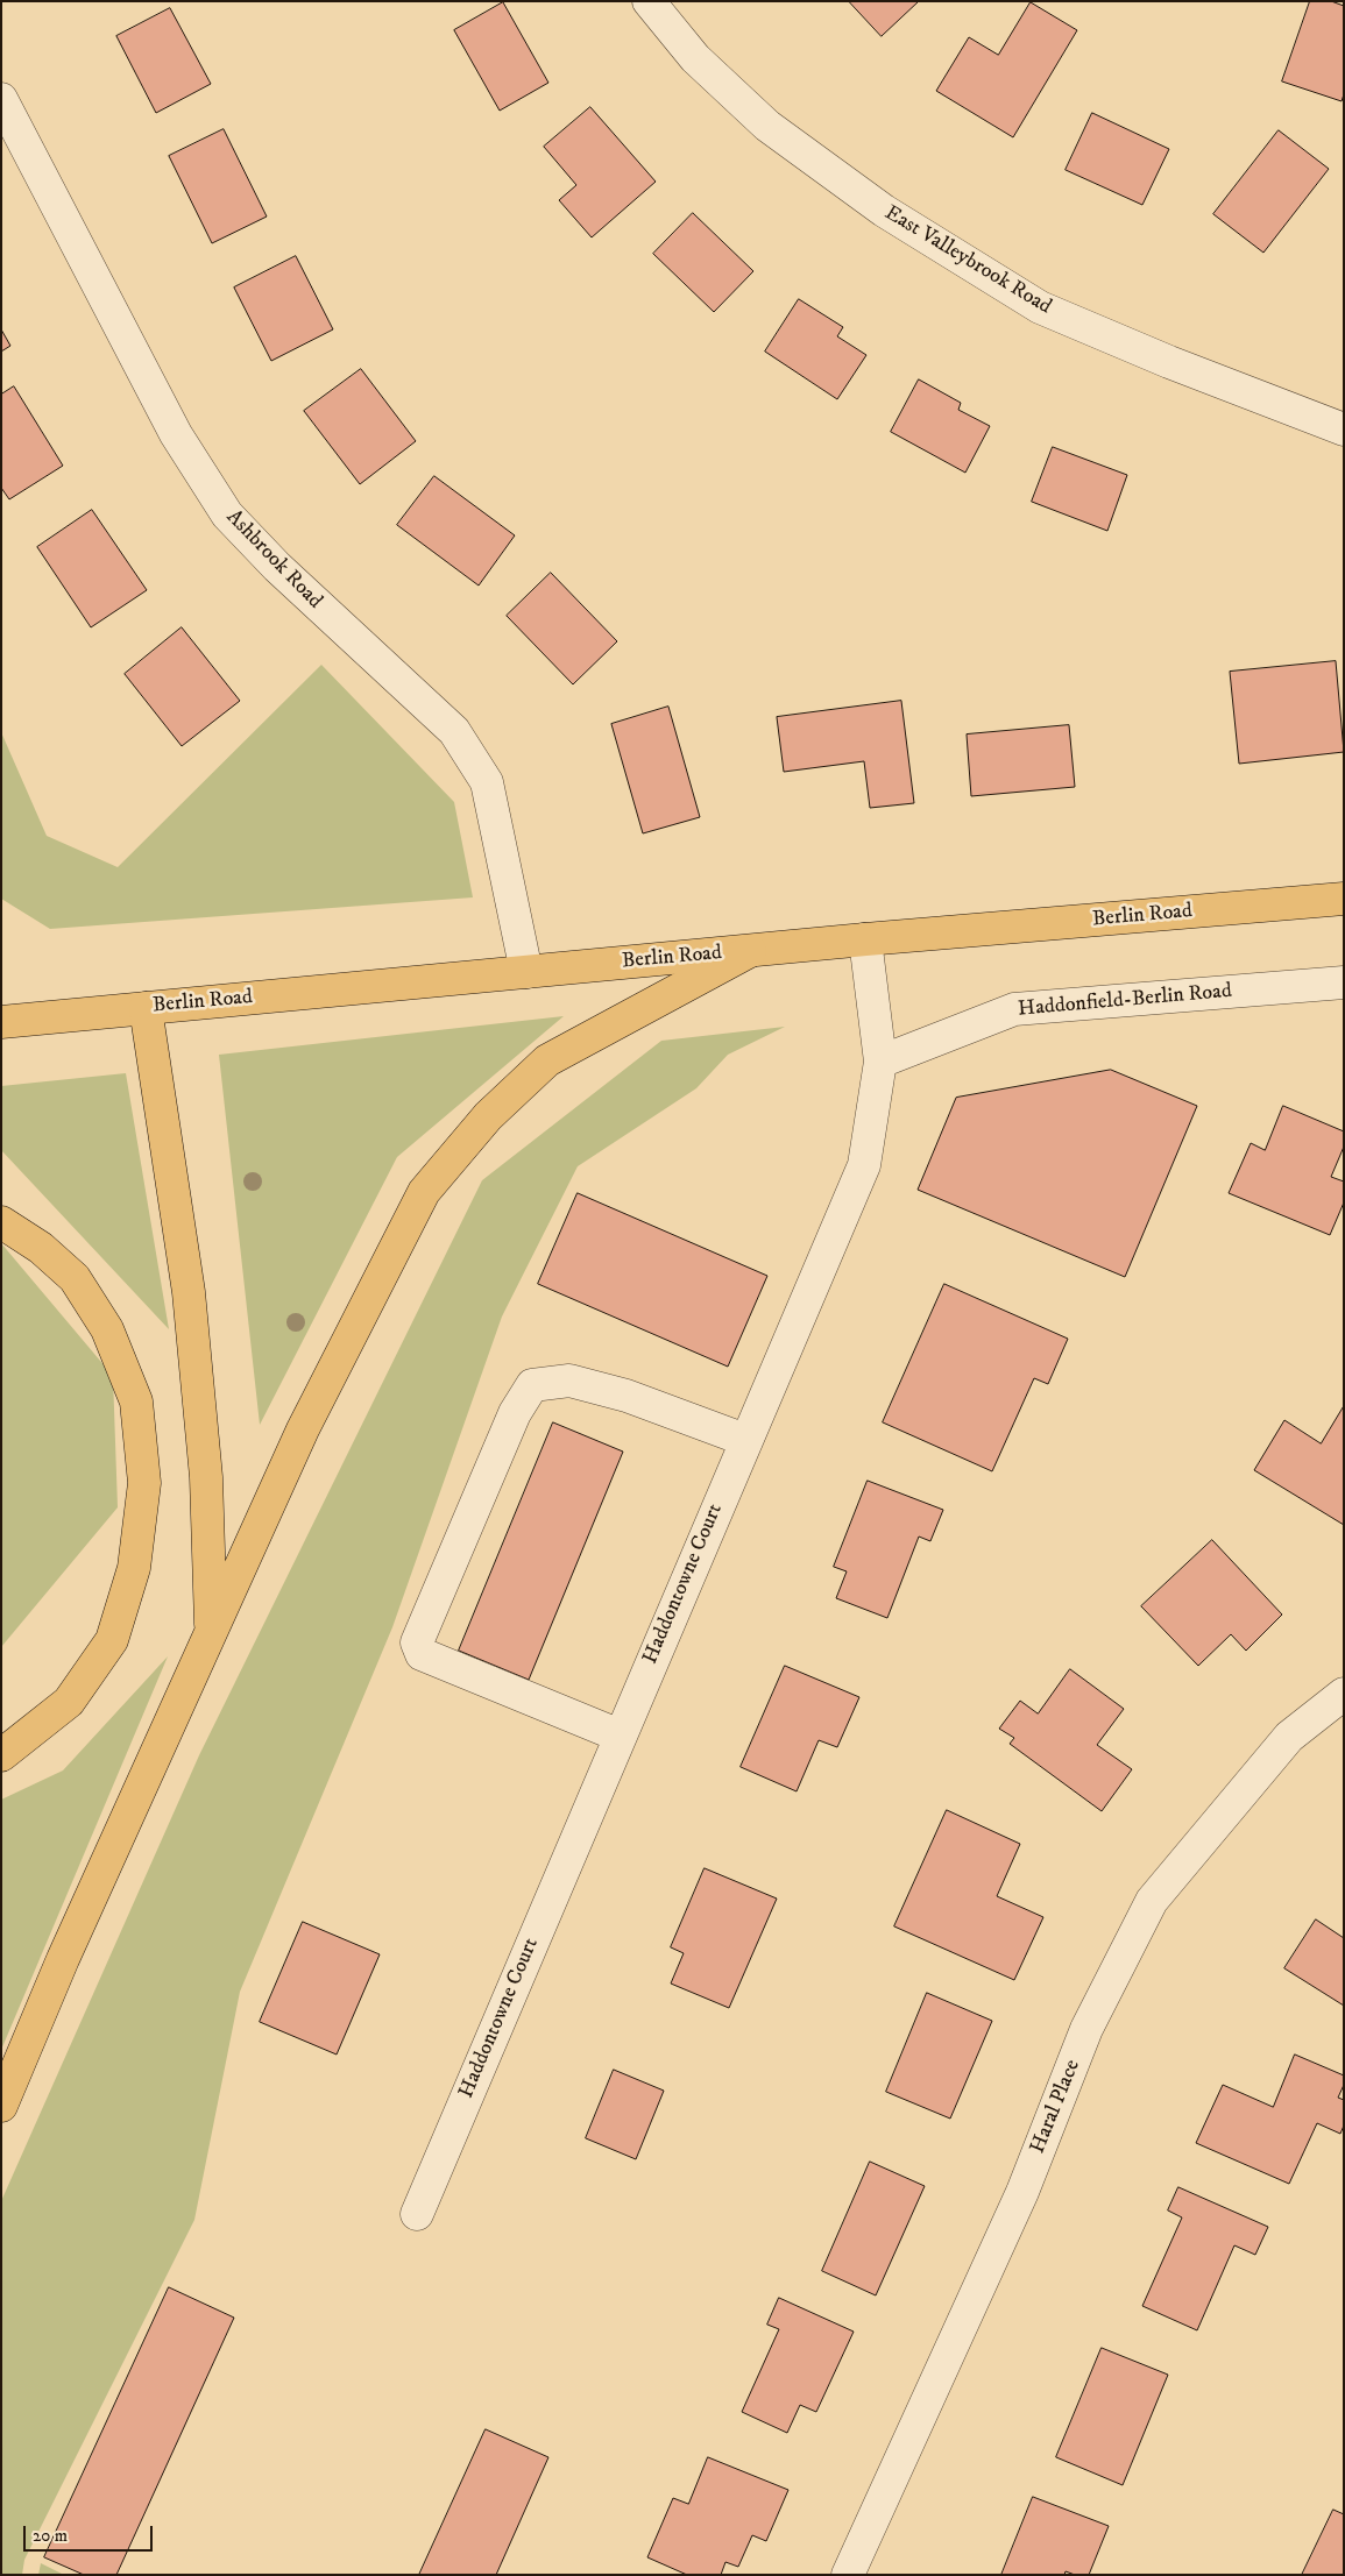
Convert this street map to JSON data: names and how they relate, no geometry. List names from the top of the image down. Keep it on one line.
{"streets":{"main road":["Berlin Road"],"street":["East Valleybrook Road","Ashbrook Road","Haddonfield-Berlin Road","Haddontowne Court","Haral Place"]},"crossings":[["Ashbrook Road","Berlin Road"],["Berlin Road","Haddontowne Court"],["Haddonfield-Berlin Road","Haddontowne Court"]],"scale_bar":"20 m"}
